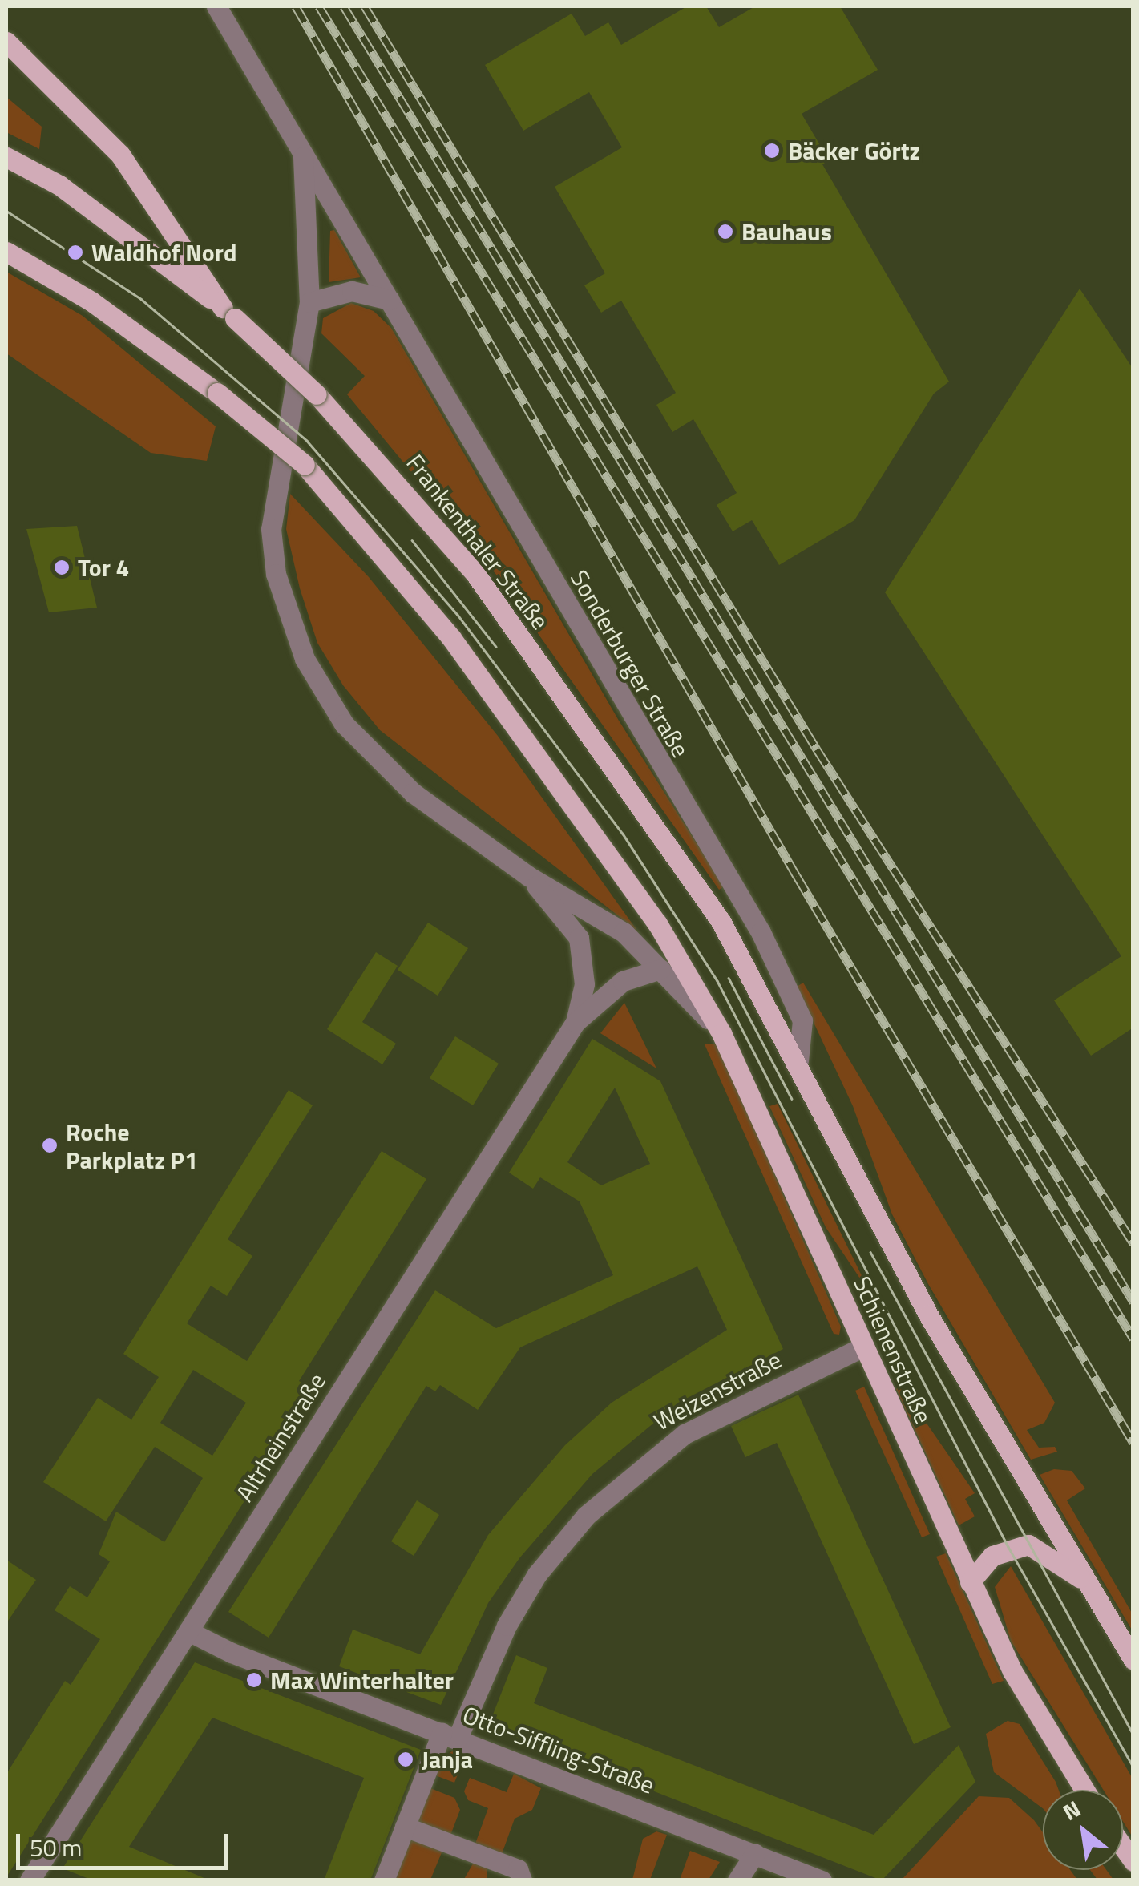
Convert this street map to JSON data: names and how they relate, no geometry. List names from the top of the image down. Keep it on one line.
{"streets":{"main road":["Frankenthaler Straße","Schienenstraße"],"street":["Sonderburger Straße","Weizenstraße","Altrheinstraße","Otto-Siffling-Straße"]},"crossings":[["Frankenthaler Straße","Sonderburger Straße"],["Frankenthaler Straße","Schienenstraße"],["Sonderburger Straße","Schienenstraße"],["Sonderburger Straße","Altrheinstraße"],["Schienenstraße","Weizenstraße"],["Schienenstraße","Altrheinstraße"],["Weizenstraße","Otto-Siffling-Straße"],["Altrheinstraße","Otto-Siffling-Straße"]],"places":["Bäcker Görtz","Bauhaus","Waldhof Nord","Tor 4","Roche Parkplatz P1","Max Winterhalter","Janja"],"scale_bar":"50 m","north":"top left"}
